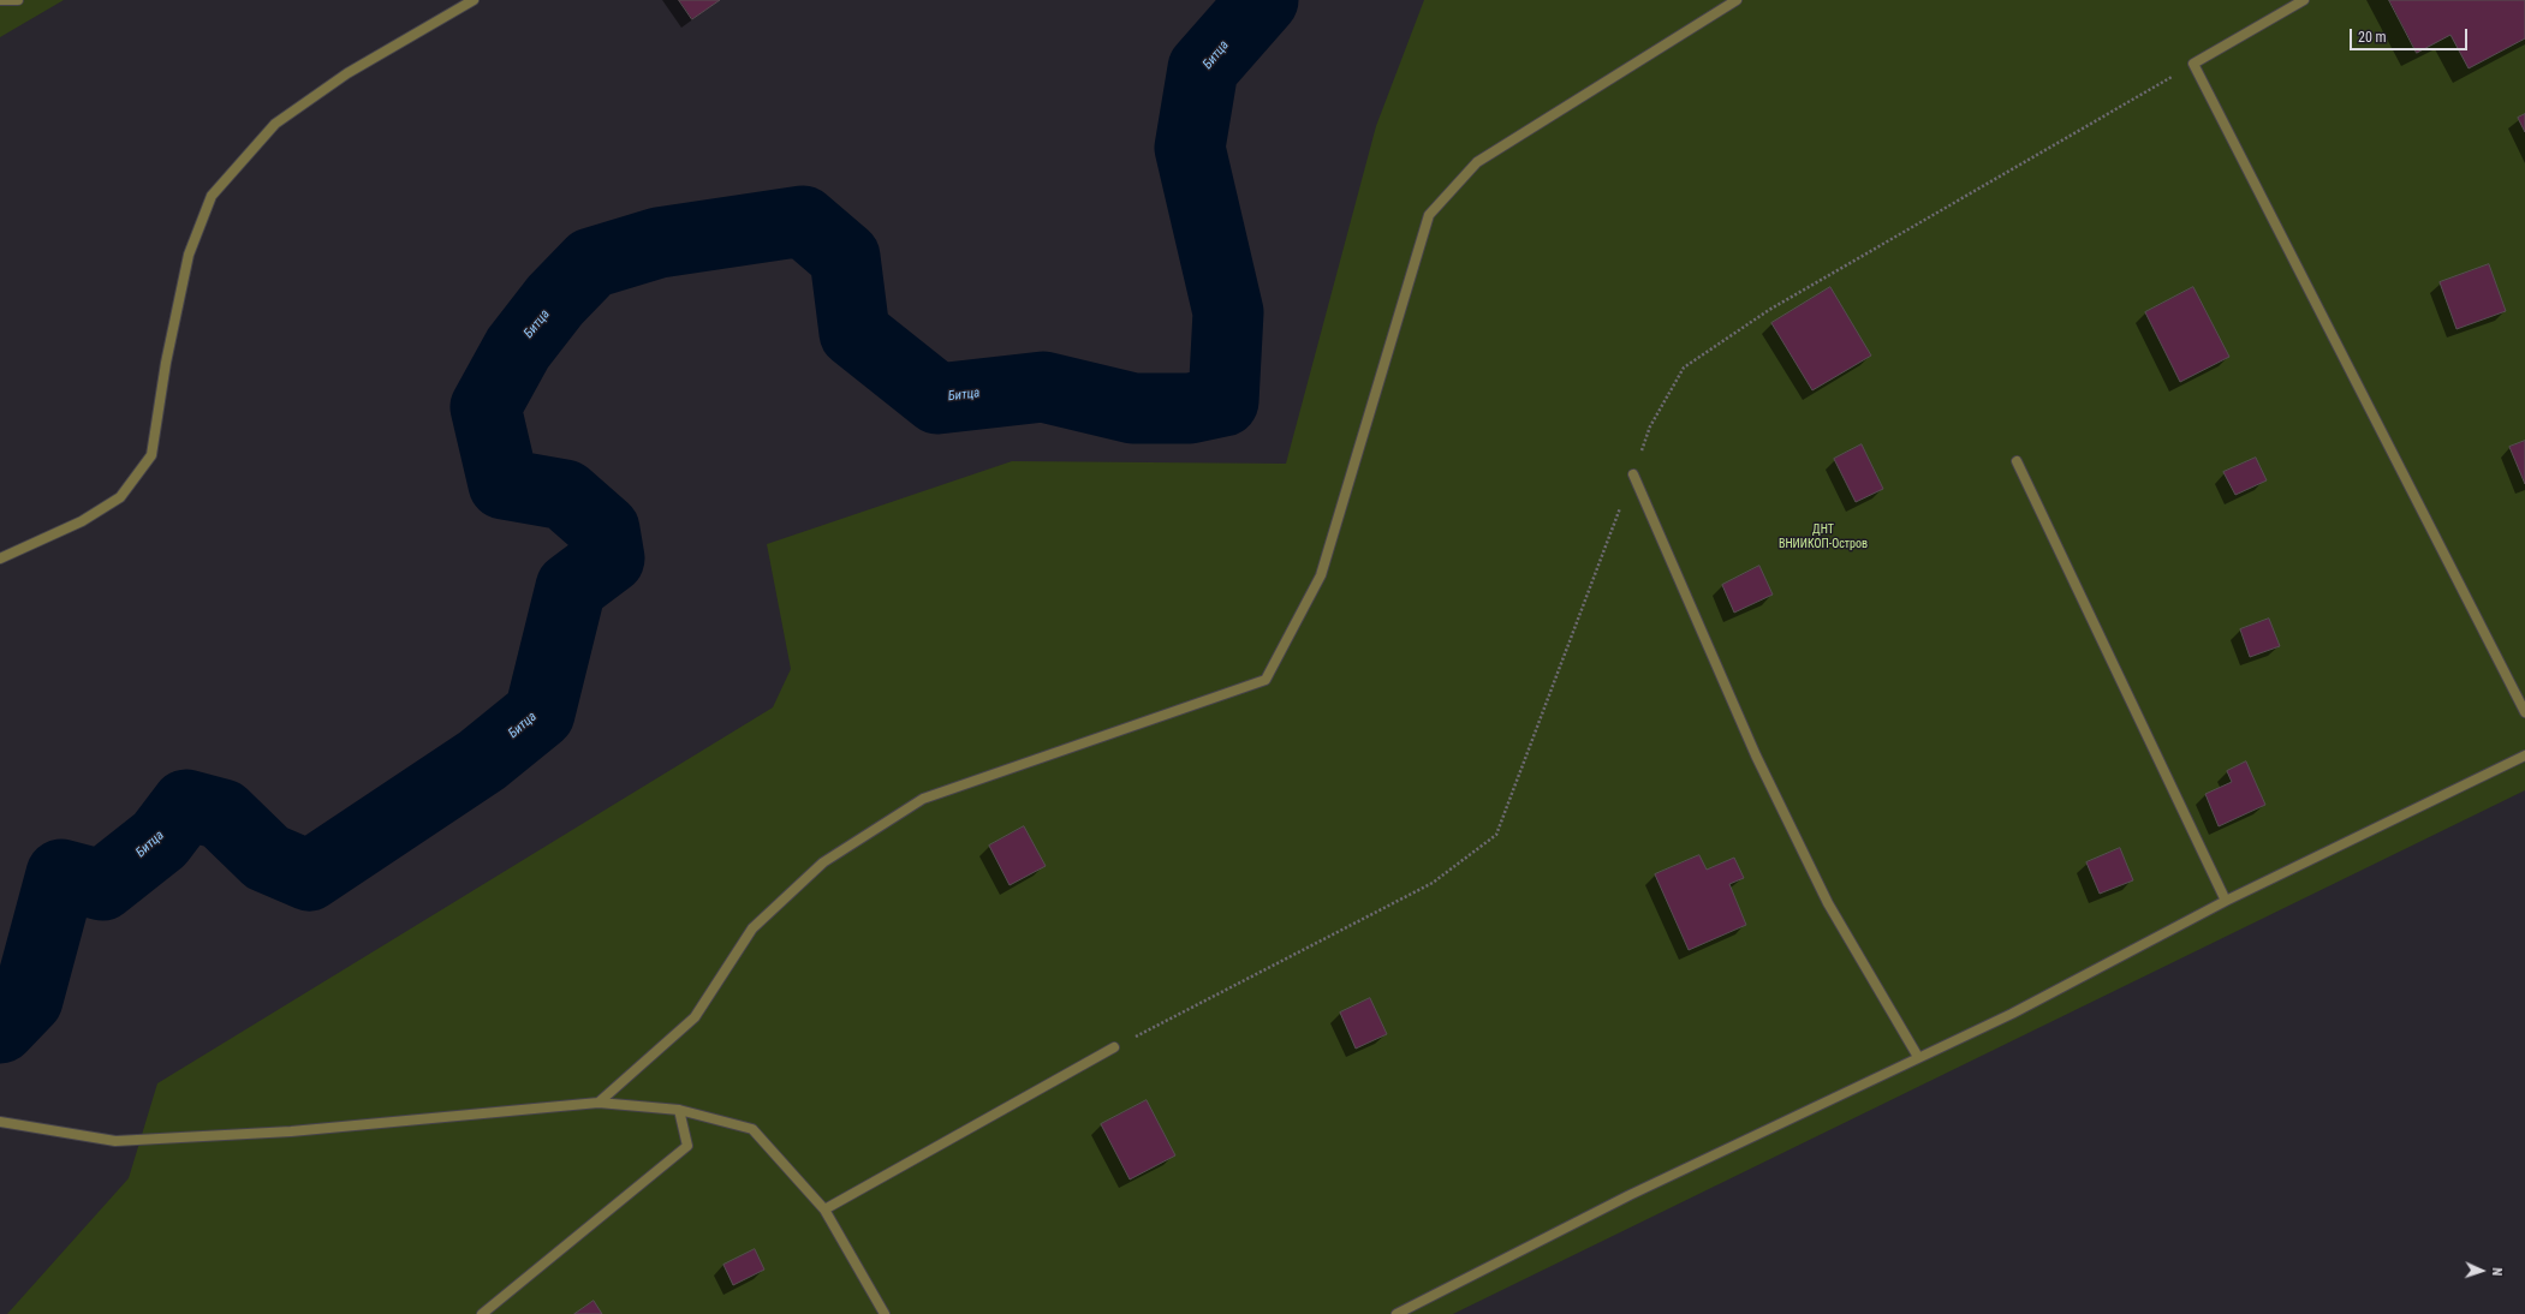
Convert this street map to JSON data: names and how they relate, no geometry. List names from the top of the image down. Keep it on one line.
{"water":["Битца"],"parks":["ДНТ ВНИИКОП-Остров"],"scale_bar":"20 m","north":"right"}
